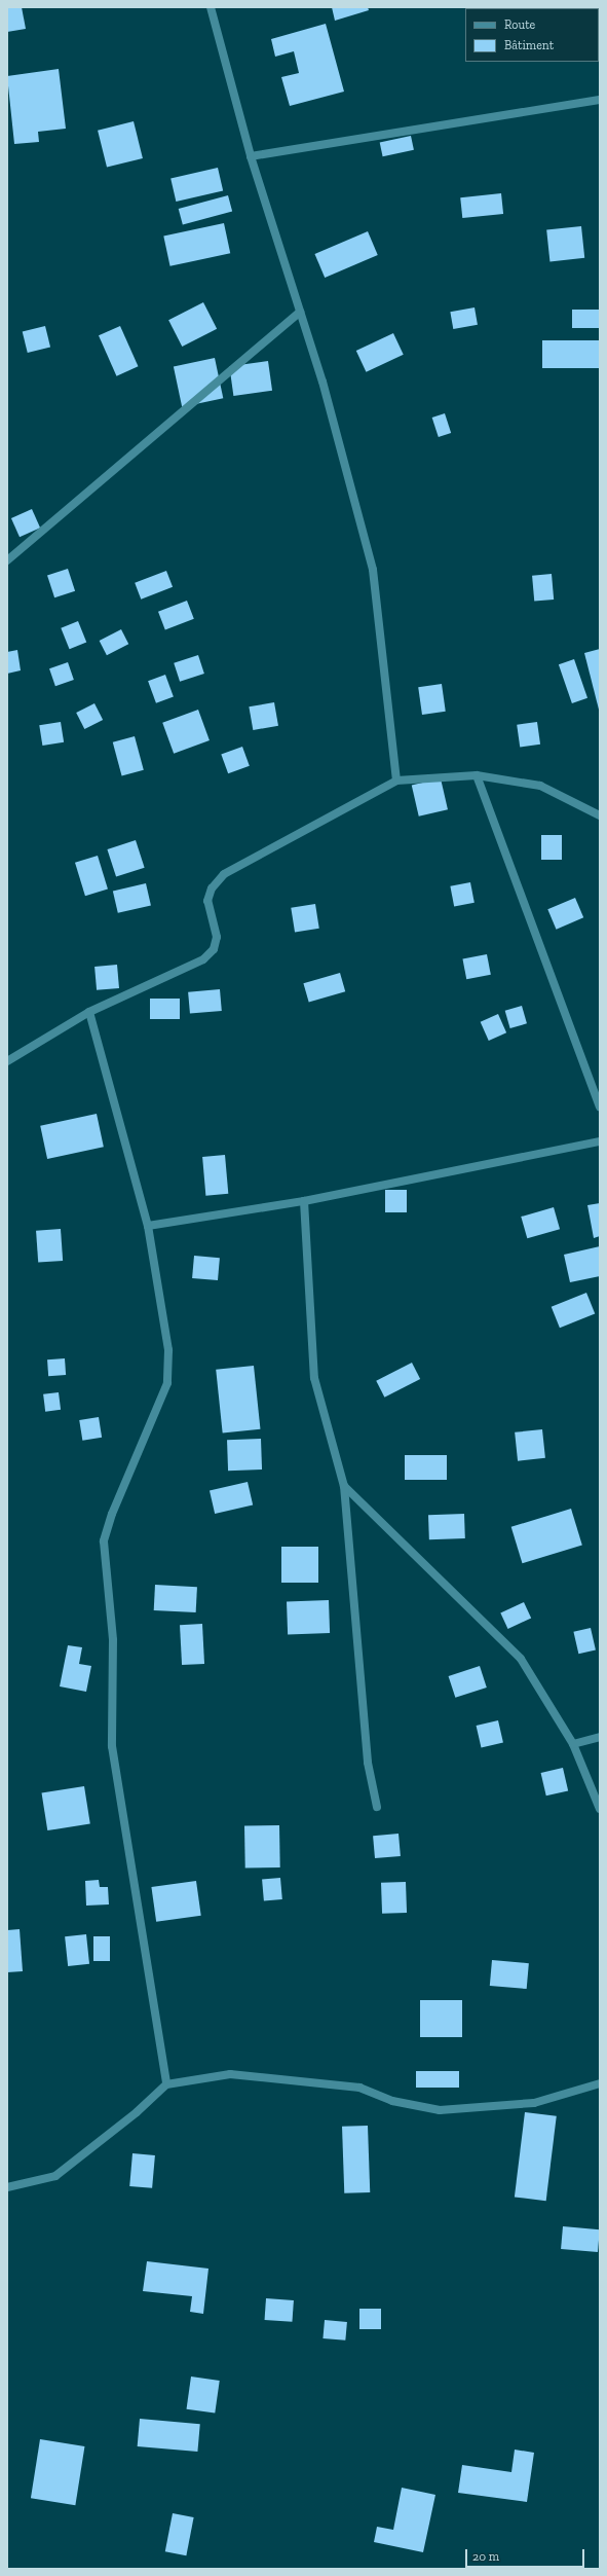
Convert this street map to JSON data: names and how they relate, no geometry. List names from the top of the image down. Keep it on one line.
{"legend":["Route","Bâtiment"],"scale_bar":"20 m"}
